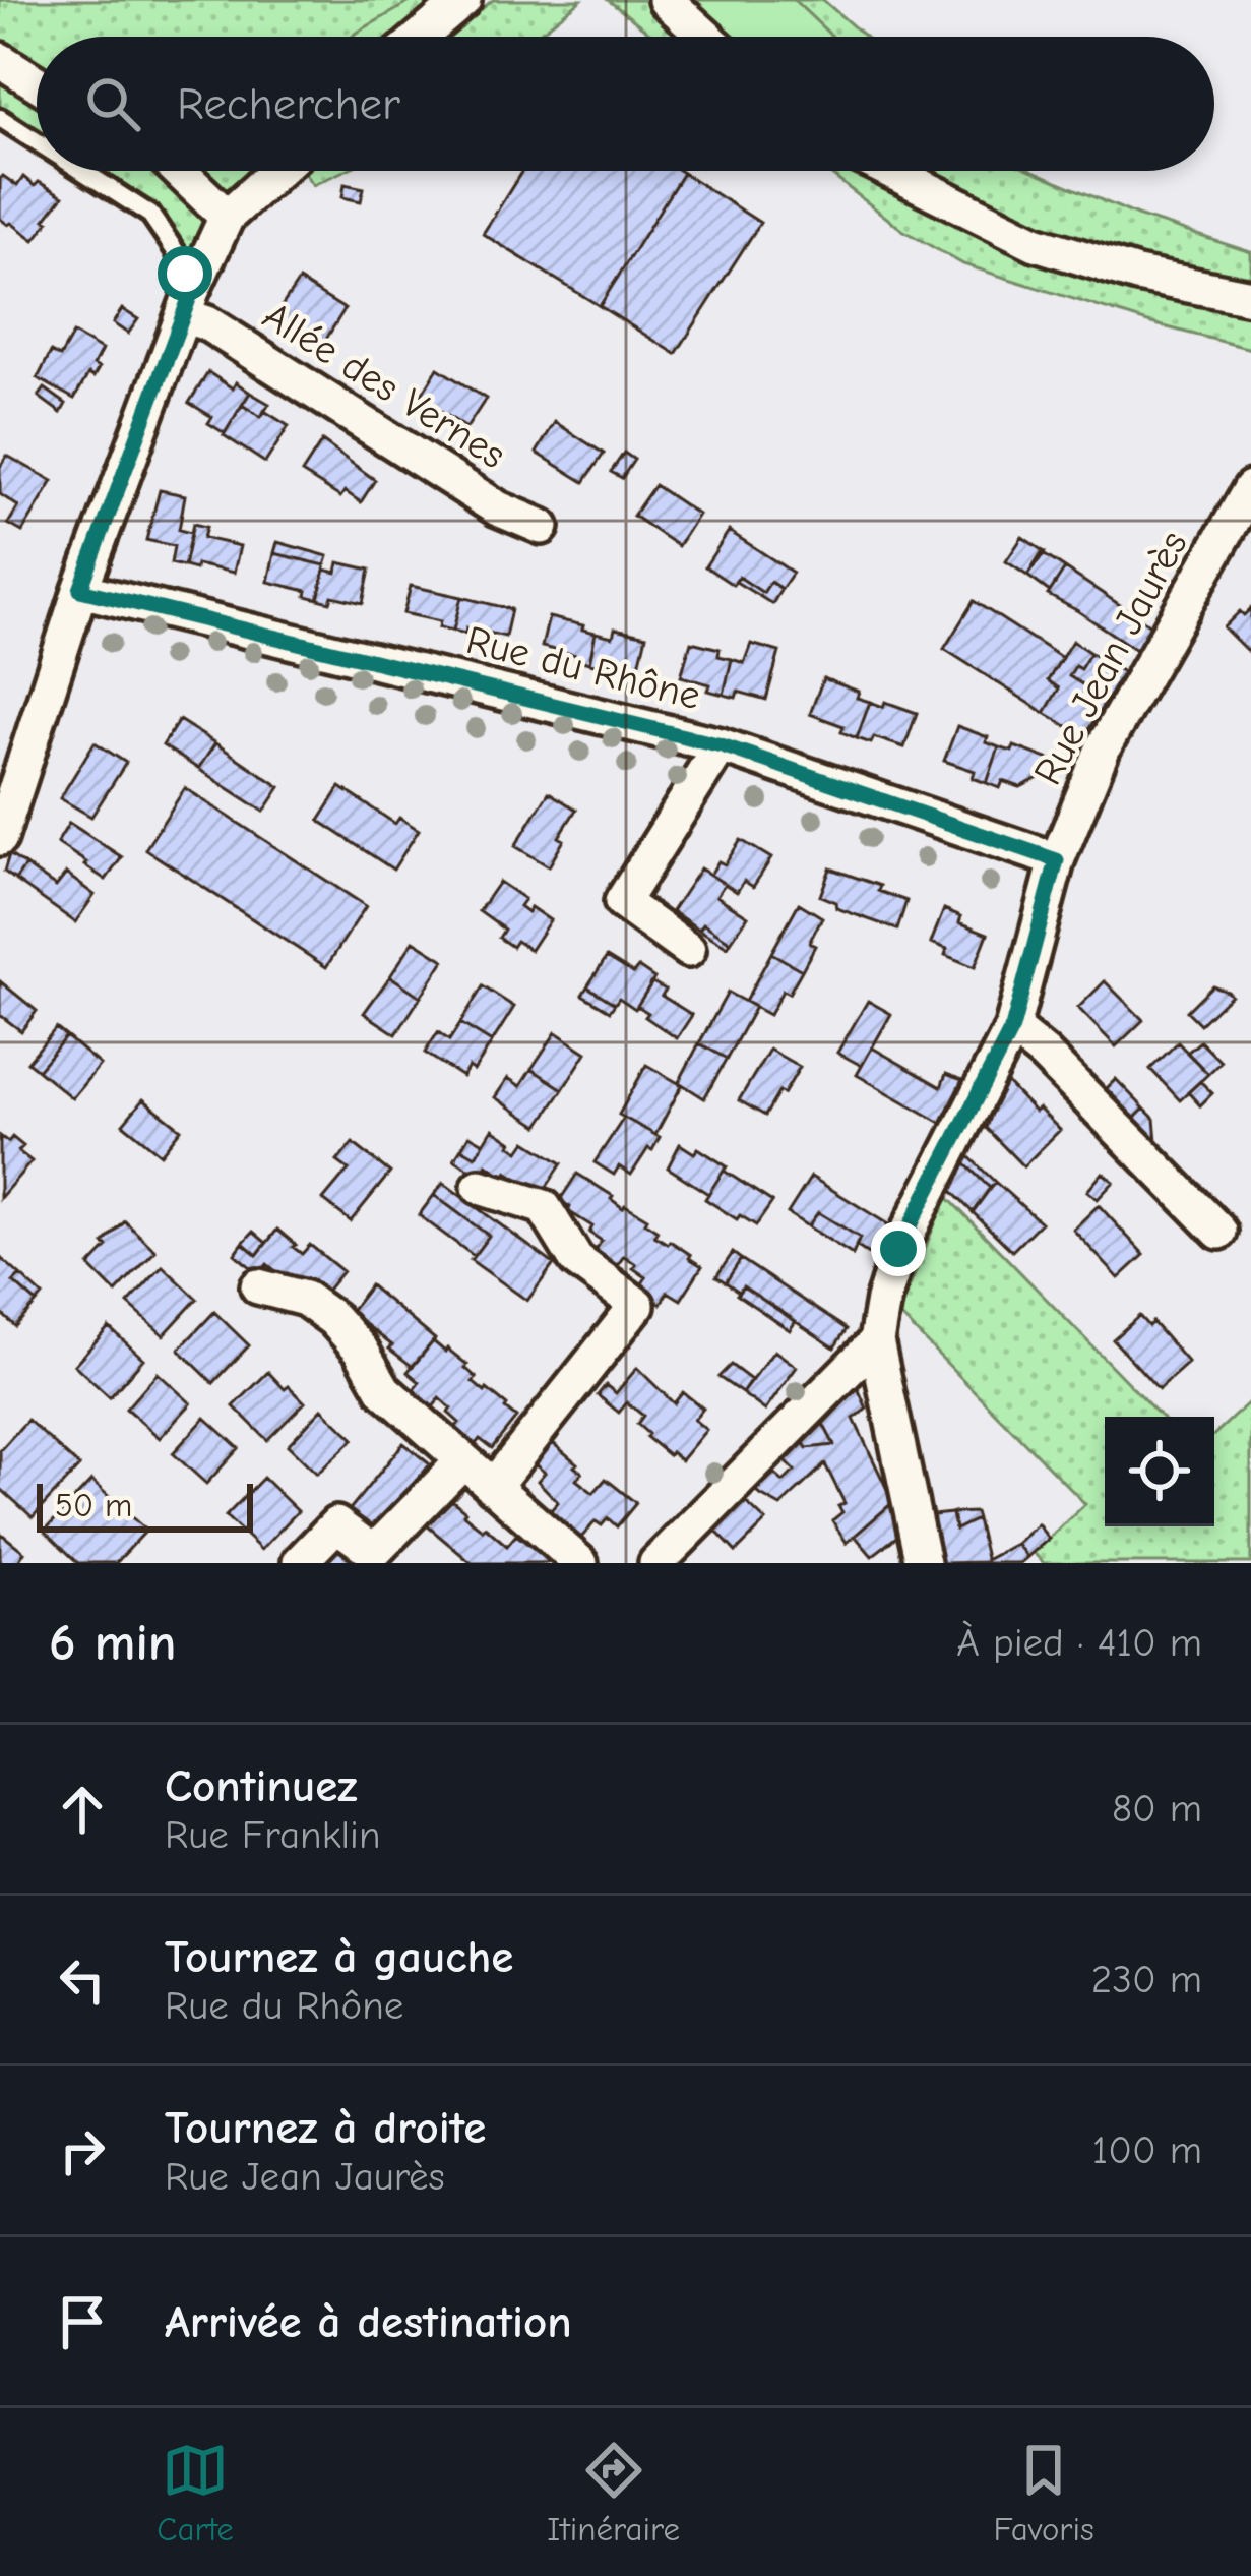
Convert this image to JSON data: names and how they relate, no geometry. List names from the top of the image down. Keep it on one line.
{"streets":{"street":["Allée des Vernes","Rue Jean Jaurès","Rue du Rhône"]},"crossings":[["Rue Jean Jaurès","Rue du Rhône"]],"scale_bar":"50 m","page":{"search":"Rechercher","scale":"50 m","heading":["6 min","À pied · 410 m"],"list":[["Continuez","Rue Franklin","80 m"],["Tournez à gauche","Rue du Rhône","230 m"],["Tournez à droite","Rue Jean Jaurès","100 m"],"Arrivée à destination"],"nav":["Carte","Itinéraire","Favoris"]}}
